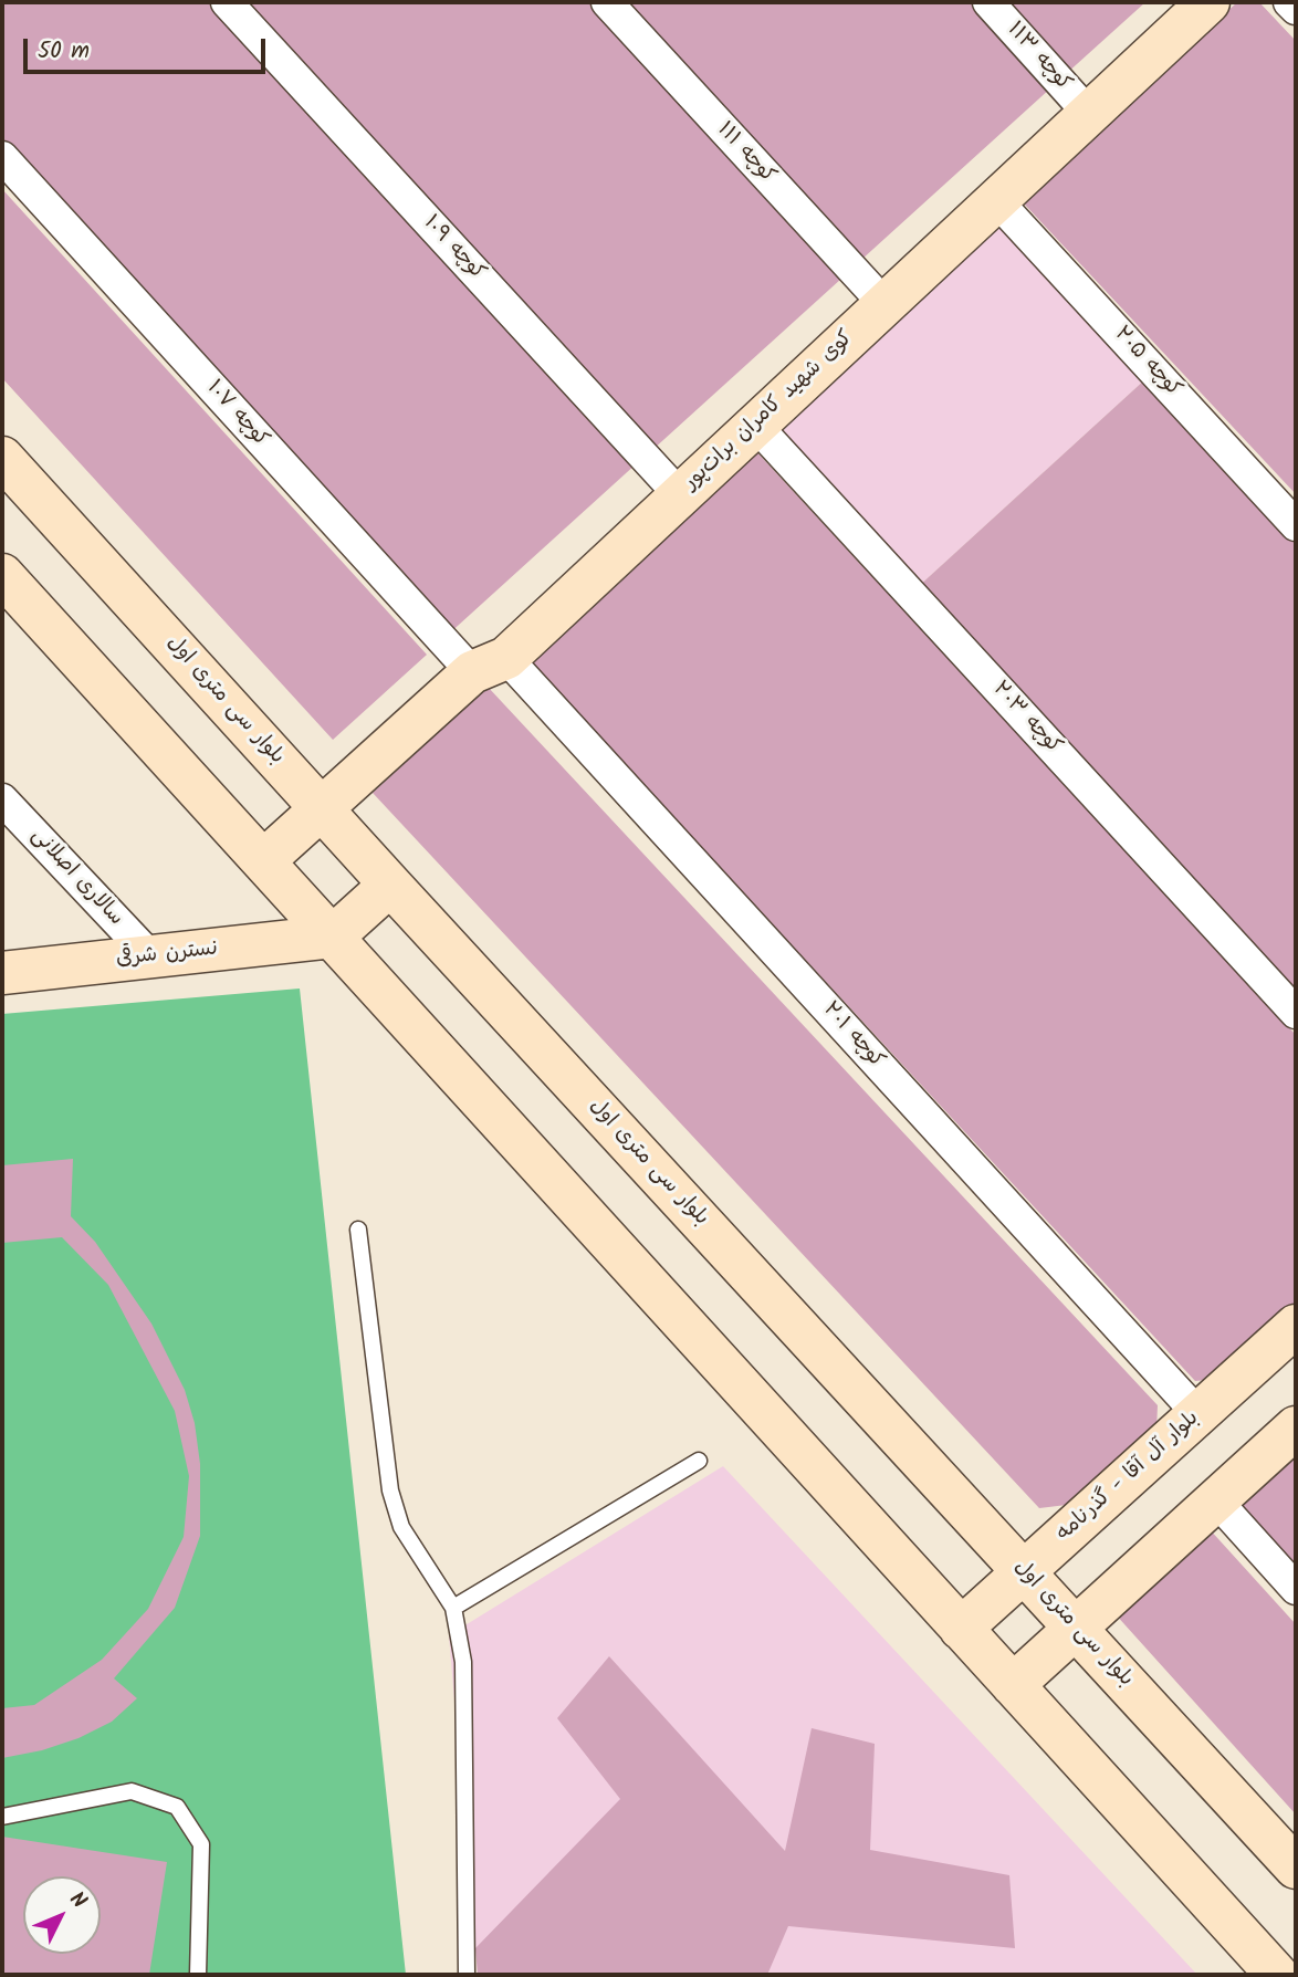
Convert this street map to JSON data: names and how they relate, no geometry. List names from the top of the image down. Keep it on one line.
{"streets":{"main road":["کوی شهید کامران برات‌پور","بلوار سی متری اول","نسترن شرقی","بلوار آل آقا - گذرنامه"],"street":["کوچه ۱۱۳","کوچه ۱۱۱","کوچه ۱۰۹","کوچه ۲۰۵","کوچه ۱۰۷","کوچه ۲۰۳","سالاری اصلانی","کوچه ۲۰۱"]},"crossings":[["کوچه ۱۱۳","کوی شهید کامران برات‌پور"],["کوچه ۱۱۱","کوی شهید کامران برات‌پور"],["کوچه ۱۰۹","کوی شهید کامران برات‌پور"],["کوچه ۲۰۵","کوی شهید کامران برات‌پور"],["کوی شهید کامران برات‌پور","کوچه ۱۰۷"],["کوی شهید کامران برات‌پور","بلوار سی متری اول"],["کوی شهید کامران برات‌پور","کوچه ۲۰۳"],["کوی شهید کامران برات‌پور","کوچه ۲۰۱"],["کوچه ۱۰۷","کوچه ۲۰۱"],["بلوار سی متری اول","بلوار آل آقا - گذرنامه"],["سالاری اصلانی","نسترن شرقی"],["کوچه ۲۰۱","بلوار آل آقا - گذرنامه"]],"scale_bar":"50 m","north":"top right"}
